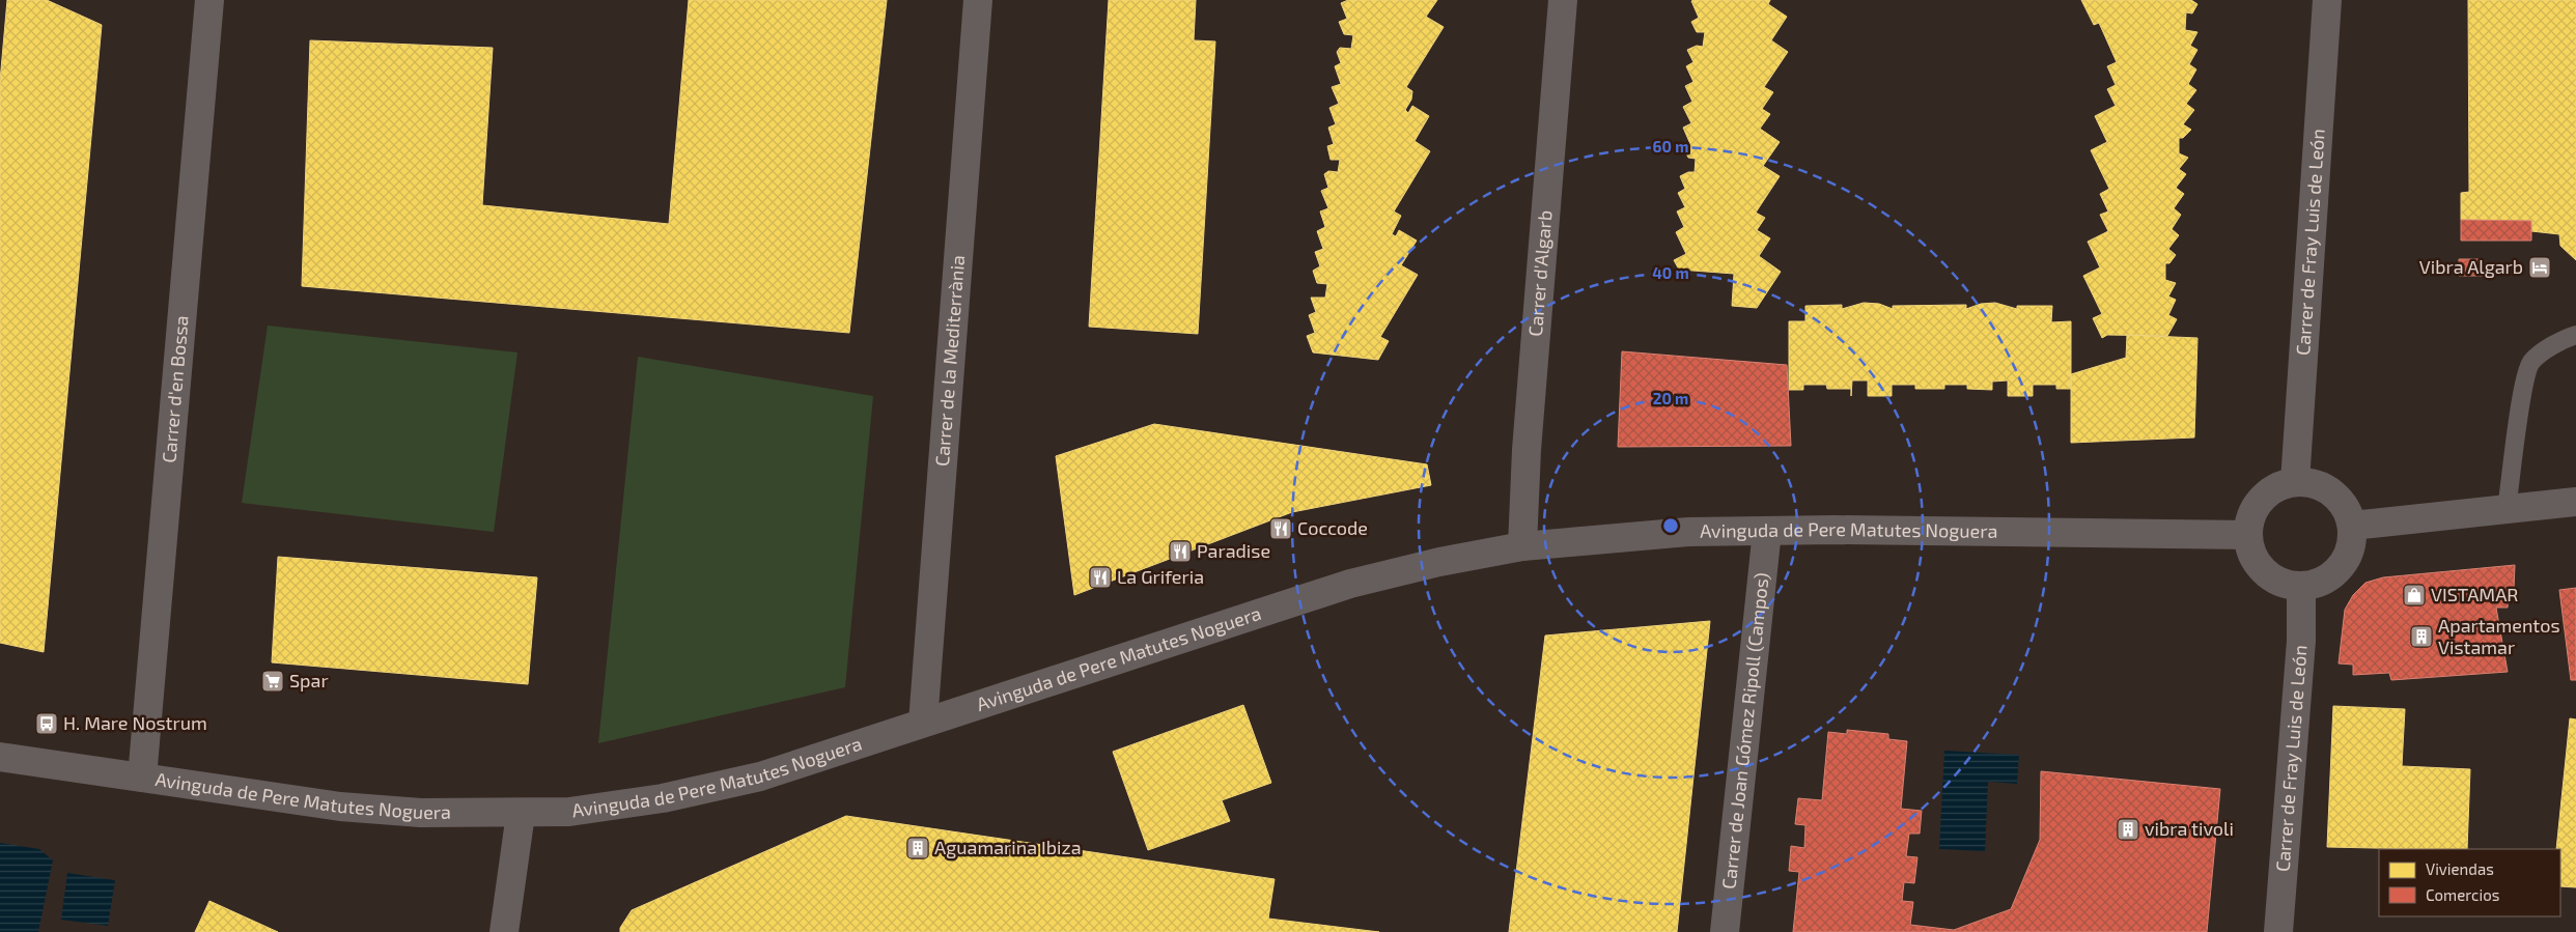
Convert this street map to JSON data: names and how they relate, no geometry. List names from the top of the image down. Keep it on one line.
{"streets":{"street":["Carrer de Fray Luis de León","Carrer d'Algarb","Carrer de la Mediterrània","Carrer d'en Bossa","Avinguda de Pere Matutes Noguera","Carrer de Joan Gómez Ripoll (Campos)"]},"crossings":[["Carrer de Fray Luis de León","Avinguda de Pere Matutes Noguera"],["Carrer d'Algarb","Avinguda de Pere Matutes Noguera"],["Carrer de la Mediterrània","Avinguda de Pere Matutes Noguera"],["Carrer d'en Bossa","Avinguda de Pere Matutes Noguera"],["Avinguda de Pere Matutes Noguera","Carrer de Joan Gómez Ripoll (Campos)"]],"places":{"hotel":["Vibra Algarb"],"restaurant":["Coccode","Paradise","La Griferia"],"shop":["VISTAMAR"],"building":["Apartamentos Vistamar","vibra tivoli","Aguamarina Ibiza"],"supermarket":["Spar"],"bus stop":["H. Mare Nostrum"]},"legend":["Viviendas","Comercios"],"rings":["60 m","40 m","20 m"]}
